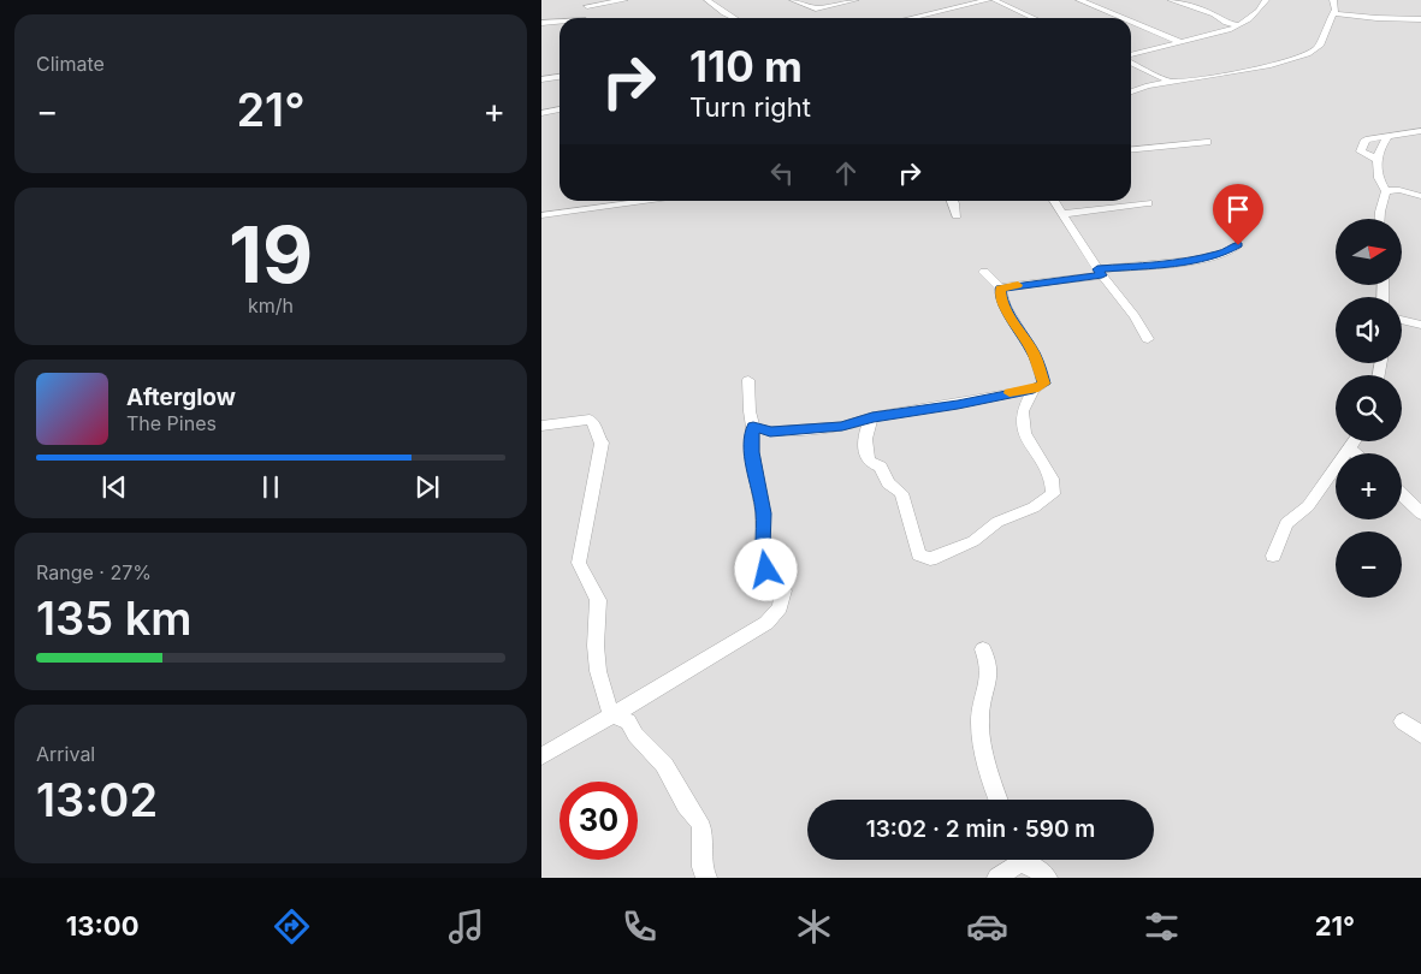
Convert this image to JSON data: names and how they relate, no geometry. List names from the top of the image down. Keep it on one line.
{"north":"right","page":{"tile":["Climate",["19","km/h"],["Range · 27%","135 km"],["Arrival","13:02"]],"turn":["110 m","Turn right"],"heat":["−","21°","+"],"map_buttons":["+","−"],"song":["Afterglow","The Pines"],"limit":"30","trip":"13:02 · 2 min · 590 m","tabs":["13:00","21°"]}}
